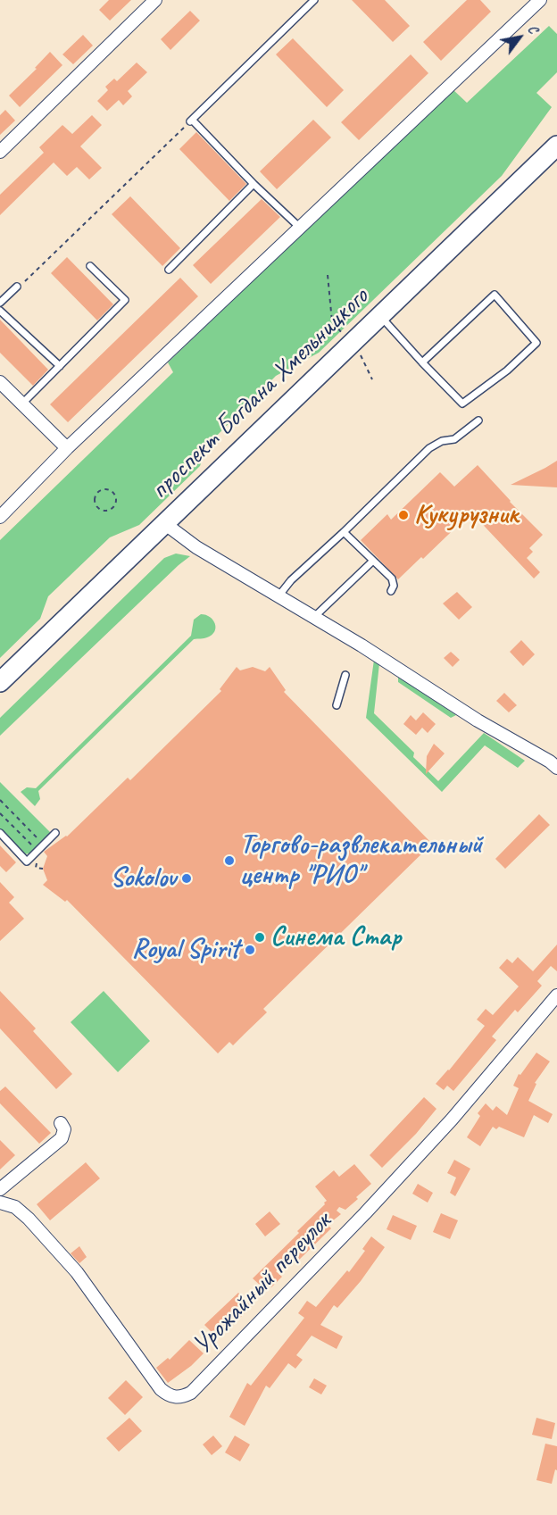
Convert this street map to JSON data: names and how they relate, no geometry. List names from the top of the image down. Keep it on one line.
{"streets":{"main road":["проспект Богдана Хмельницкого"],"street":["Урожайный переулок"]},"places":["Кукурузник","Торгово-развлекательный центр \"РИО\"","Sokolov","Синема Стар","Royal Spirit"],"north":"top right"}
